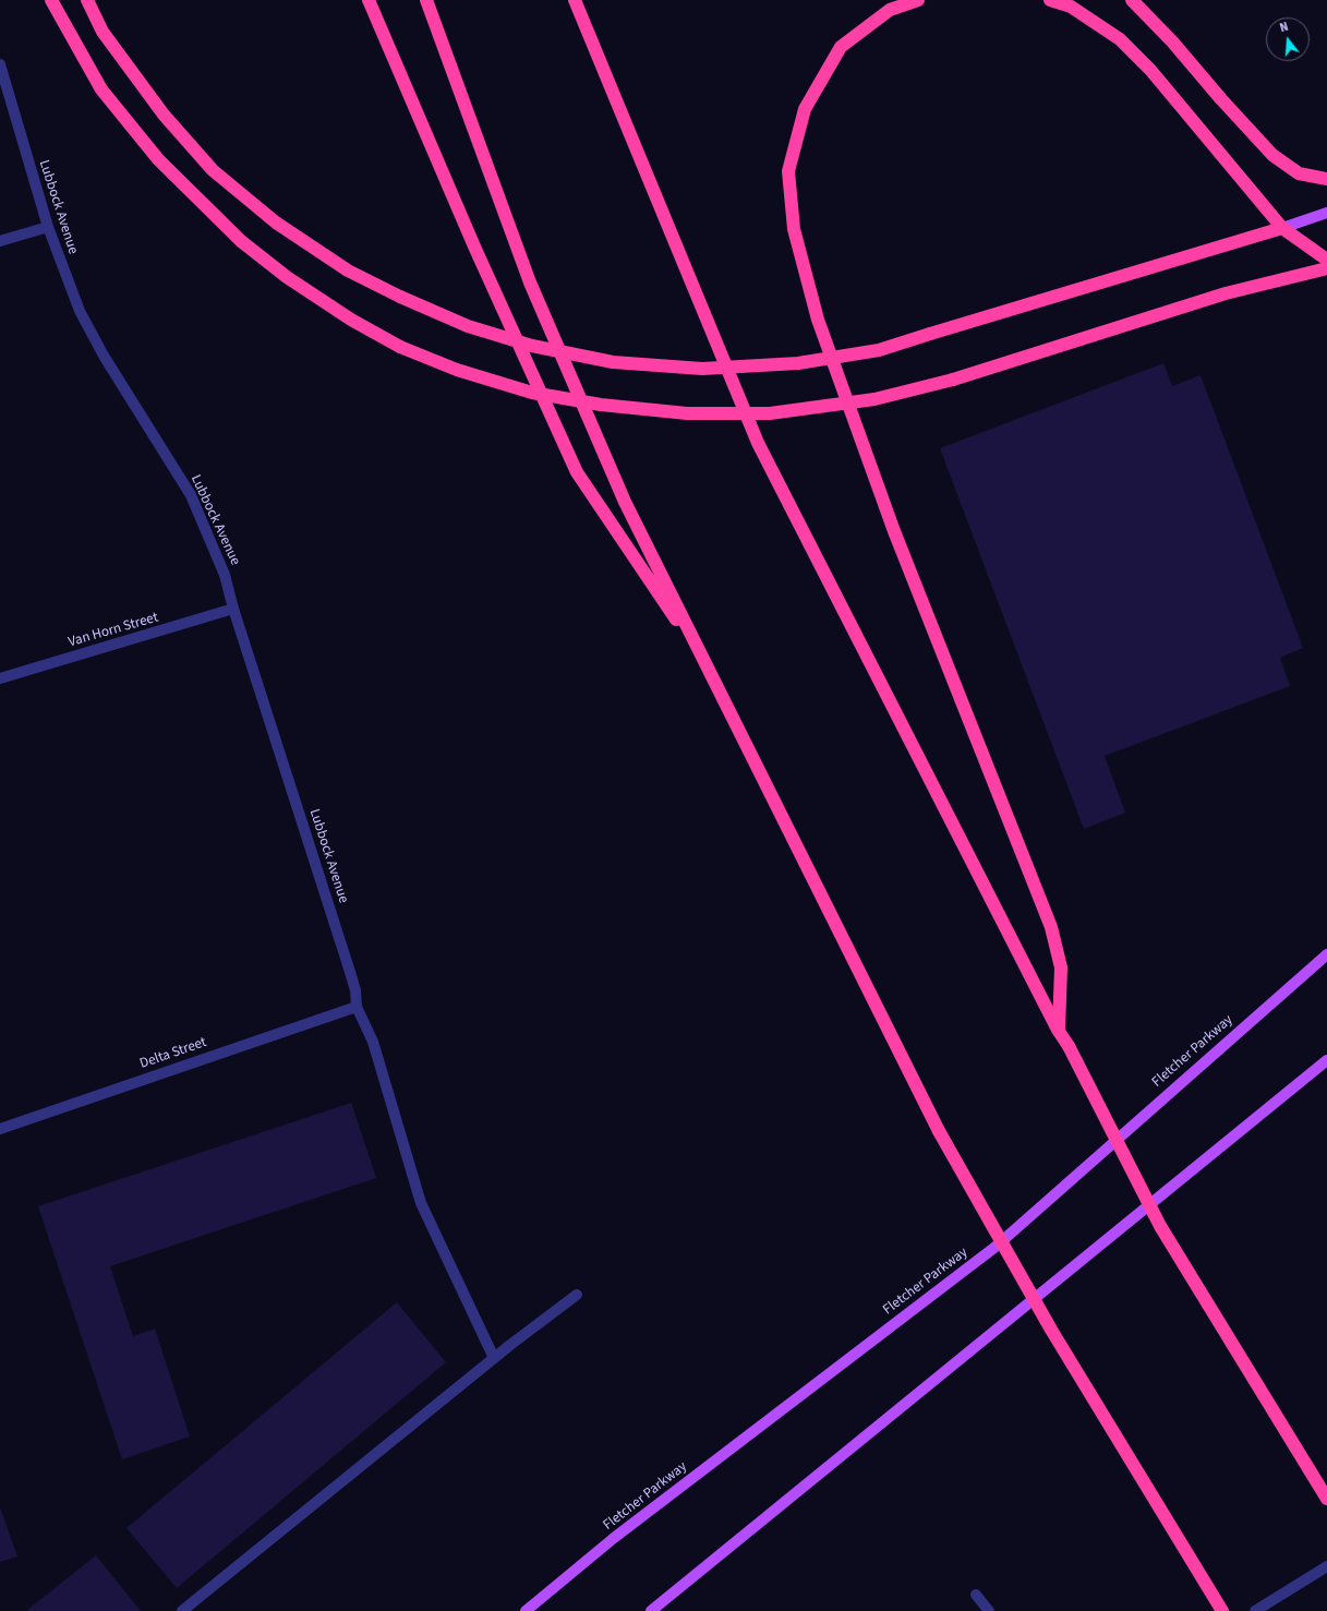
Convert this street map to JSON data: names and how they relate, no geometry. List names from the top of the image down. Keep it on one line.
{"streets":{"main road":["Fletcher Parkway"],"street":["Lubbock Avenue","Van Horn Street","Delta Street"]},"crossings":[["Lubbock Avenue","Van Horn Street"],["Lubbock Avenue","Delta Street"]],"north":"top"}
